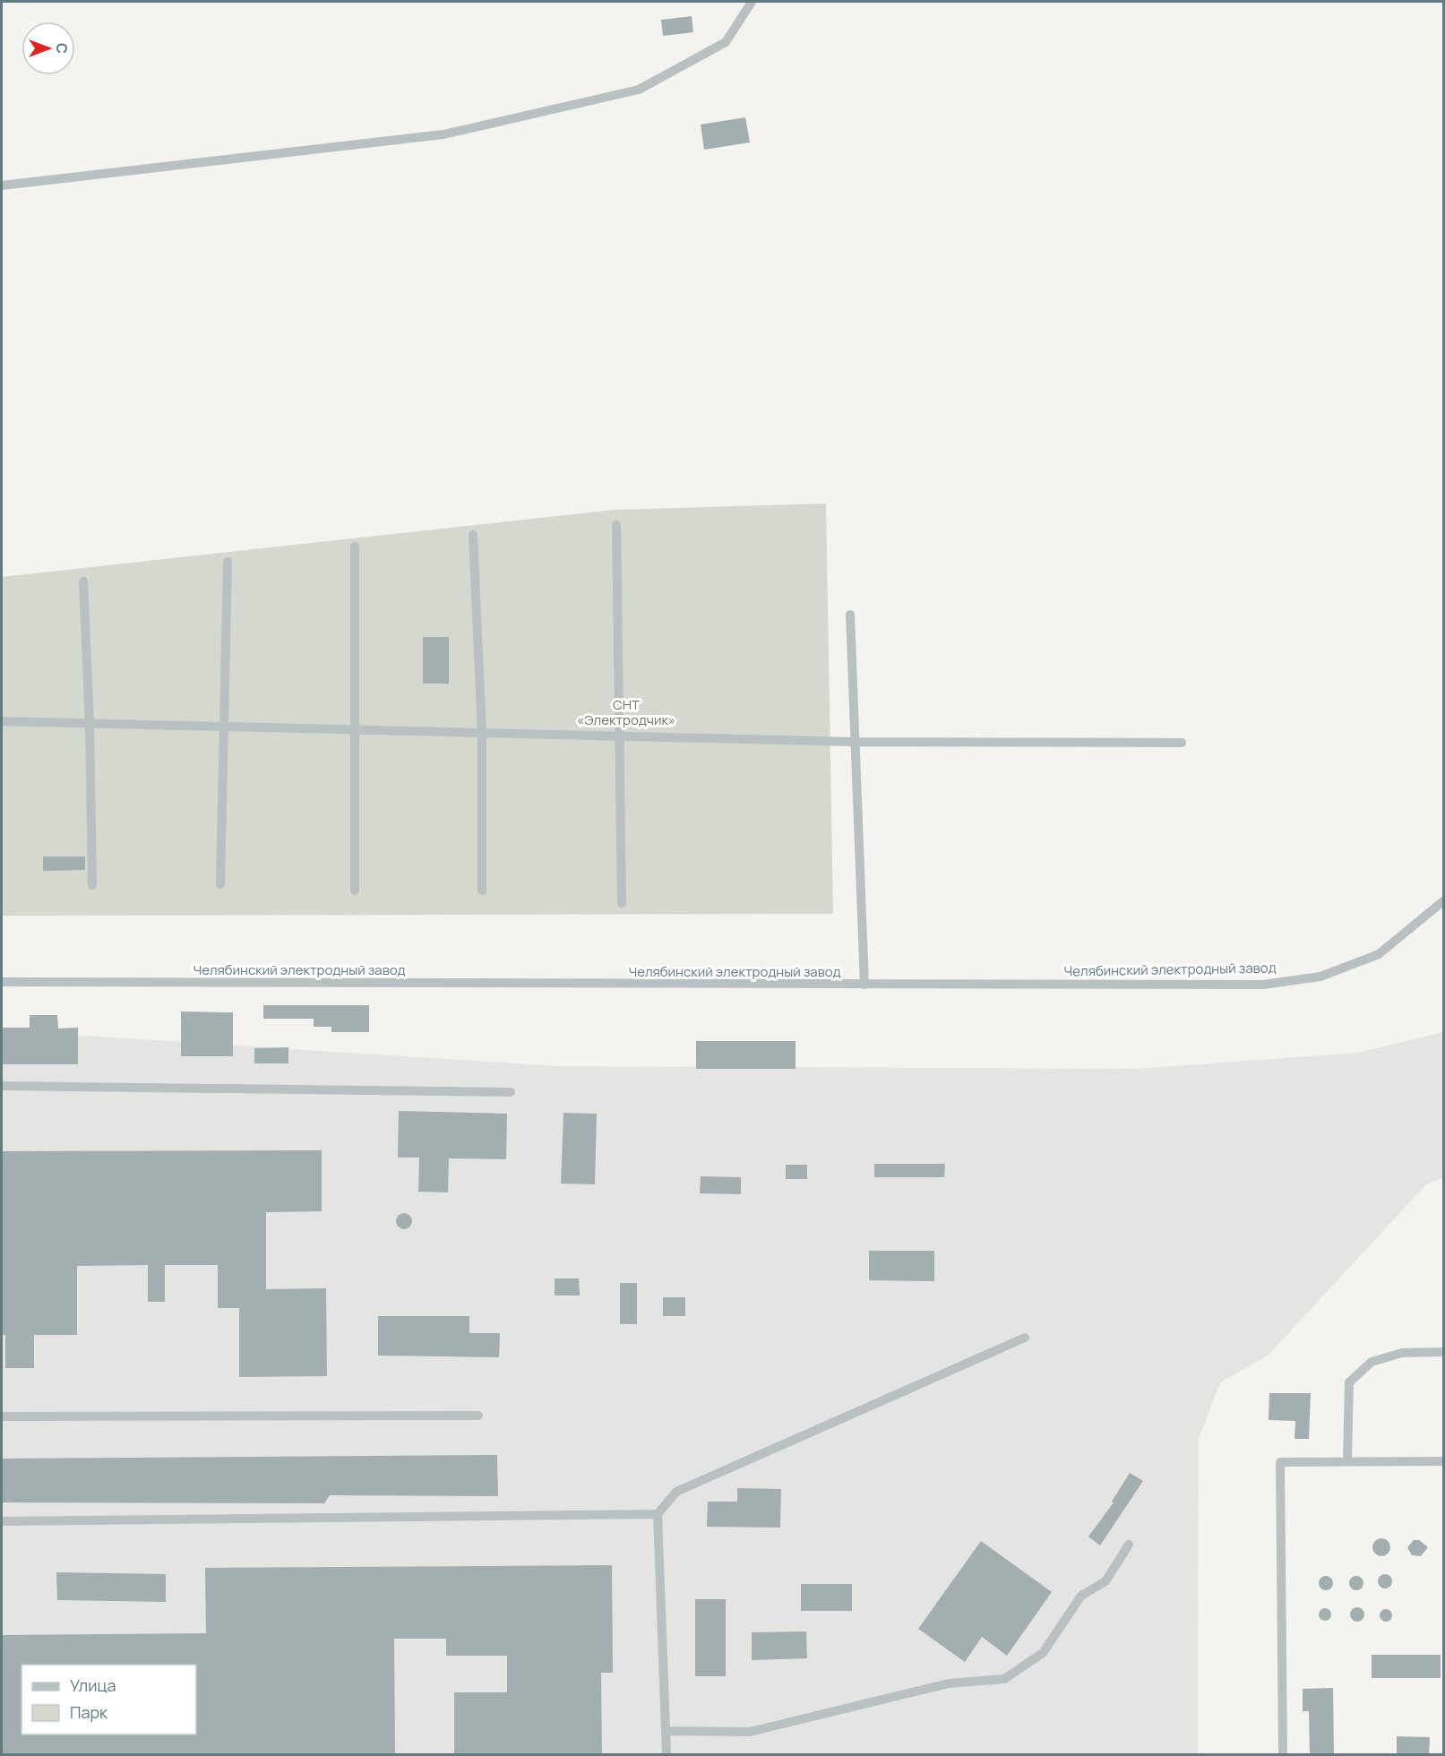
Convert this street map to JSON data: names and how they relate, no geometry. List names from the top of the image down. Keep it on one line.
{"streets":{"street":["Челябинский электродный завод"]},"parks":["СНТ «Электродчик»"],"legend":["Улица","Парк"],"north":"right"}
